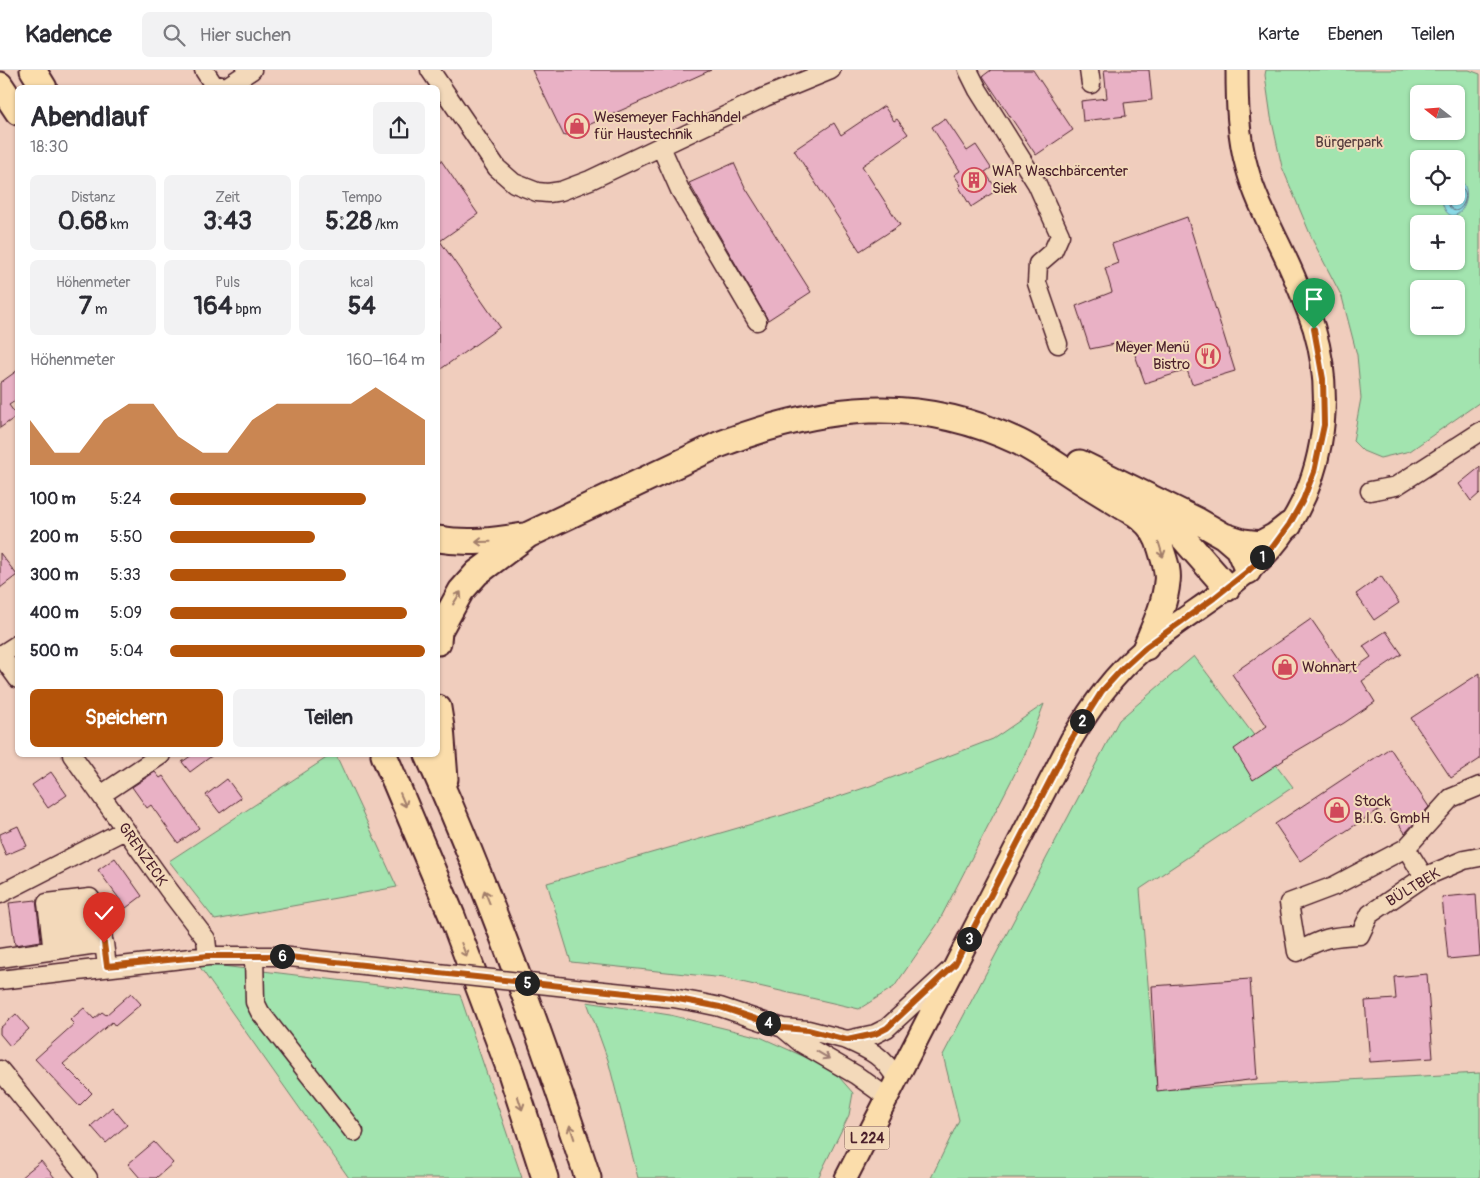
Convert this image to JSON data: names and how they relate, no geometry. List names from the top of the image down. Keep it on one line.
{"streets":{"main road":["L 224"],"street":["GRENZECK","BÜLTBEK"]},"parks":["Bürgerpark"],"places":{"shop":["Wesemeyer Fachhandel für Haustechnik","Wohnart","Stock B.I.G. GmbH"],"building":["WAP Waschbärcenter Siek"],"restaurant":["Meyer Menü Bistro"]},"north":"left","page":{"header":"Kadence","search":"Hier suchen","nav":["Karte","Ebenen","Teilen"],"map_buttons":["+","−"],"heading":["Abendlauf","18:30"],"stats":[["Distanz","0.68 km"],["Zeit","3:43"],["Tempo","5:28 /km"],["Höhenmeter","7 m"],["Puls","164 bpm"],["kcal","54"]],"chart":["Höhenmeter","160–164 m"],"list":[{"name":"100 m","note":"5:24"},{"name":"200 m","note":"5:50"},{"name":"300 m","note":"5:33"},{"name":"400 m","note":"5:09"},{"name":"500 m","note":"5:04"}],"pins":["1","2","3","6","5","4"],"buttons":["Speichern","Teilen"]}}
